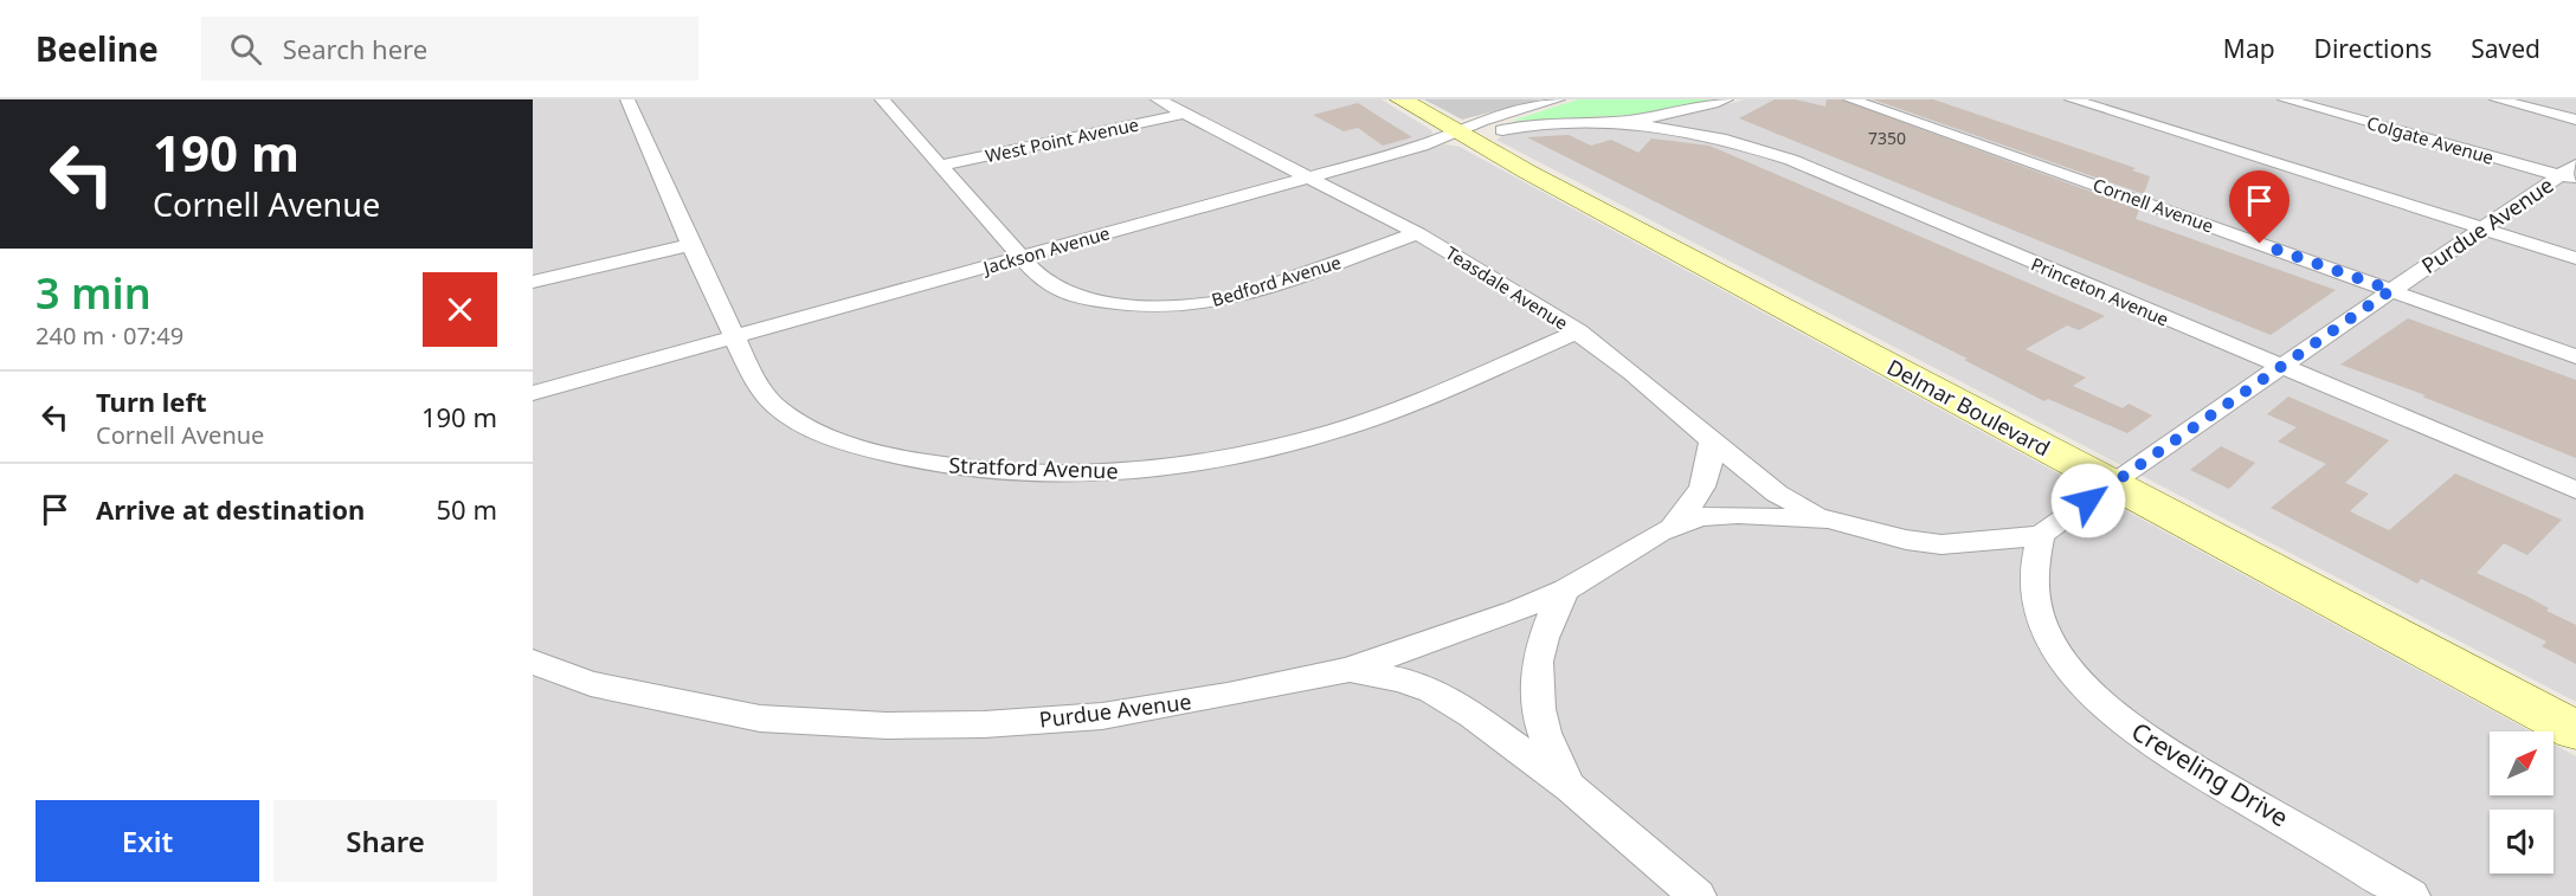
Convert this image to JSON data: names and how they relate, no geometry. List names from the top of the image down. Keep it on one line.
{"streets":{"main road":["Delmar Boulevard"],"street":["West Point Avenue","Colgate Avenue","Cornell Avenue","Purdue Avenue","Jackson Avenue","Bedford Avenue","Teasdale Avenue","Princeton Avenue","Stratford Avenue","Creveling Drive"]},"crossings":[["West Point Avenue","Bedford Avenue"],["West Point Avenue","Teasdale Avenue"],["Colgate Avenue","Purdue Avenue"],["Cornell Avenue","Purdue Avenue"],["Purdue Avenue","Teasdale Avenue"],["Purdue Avenue","Princeton Avenue"],["Purdue Avenue","Delmar Boulevard"],["Purdue Avenue","Creveling Drive"],["Jackson Avenue","Bedford Avenue"],["Jackson Avenue","Teasdale Avenue"],["Jackson Avenue","Delmar Boulevard"],["Jackson Avenue","Stratford Avenue"],["Bedford Avenue","Teasdale Avenue"],["Teasdale Avenue","Stratford Avenue"]],"house_numbers":["7350"],"north":"top right","page":{"header":"Beeline","search":"Search here","nav":["Map","Directions","Saved"],"turn":["190 m","Cornell Avenue"],"heading":["3 min","240 m · 07:49"],"list":[{"name":"Turn left","note":"Cornell Avenue","value":"190 m"},{"name":"Arrive at destination","value":"50 m"}],"buttons":["Exit","Share"]}}
